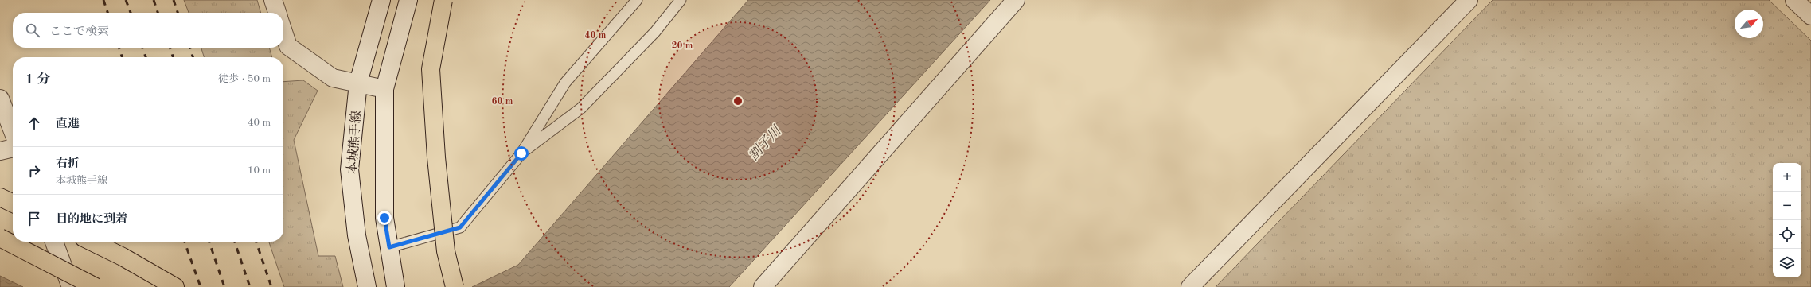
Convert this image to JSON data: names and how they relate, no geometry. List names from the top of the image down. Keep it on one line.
{"streets":{"street":["本城熊手線"]},"water":["割子川"],"north":"top right","page":{"search":"ここで検索","heading":["1 分","徒歩 · 50 m"],"list":[["直進","40 m"],["右折","本城熊手線","10 m"],"目的地に到着"],"map_buttons":["+","−"]},"rings":["40 m","20 m","60 m"]}
